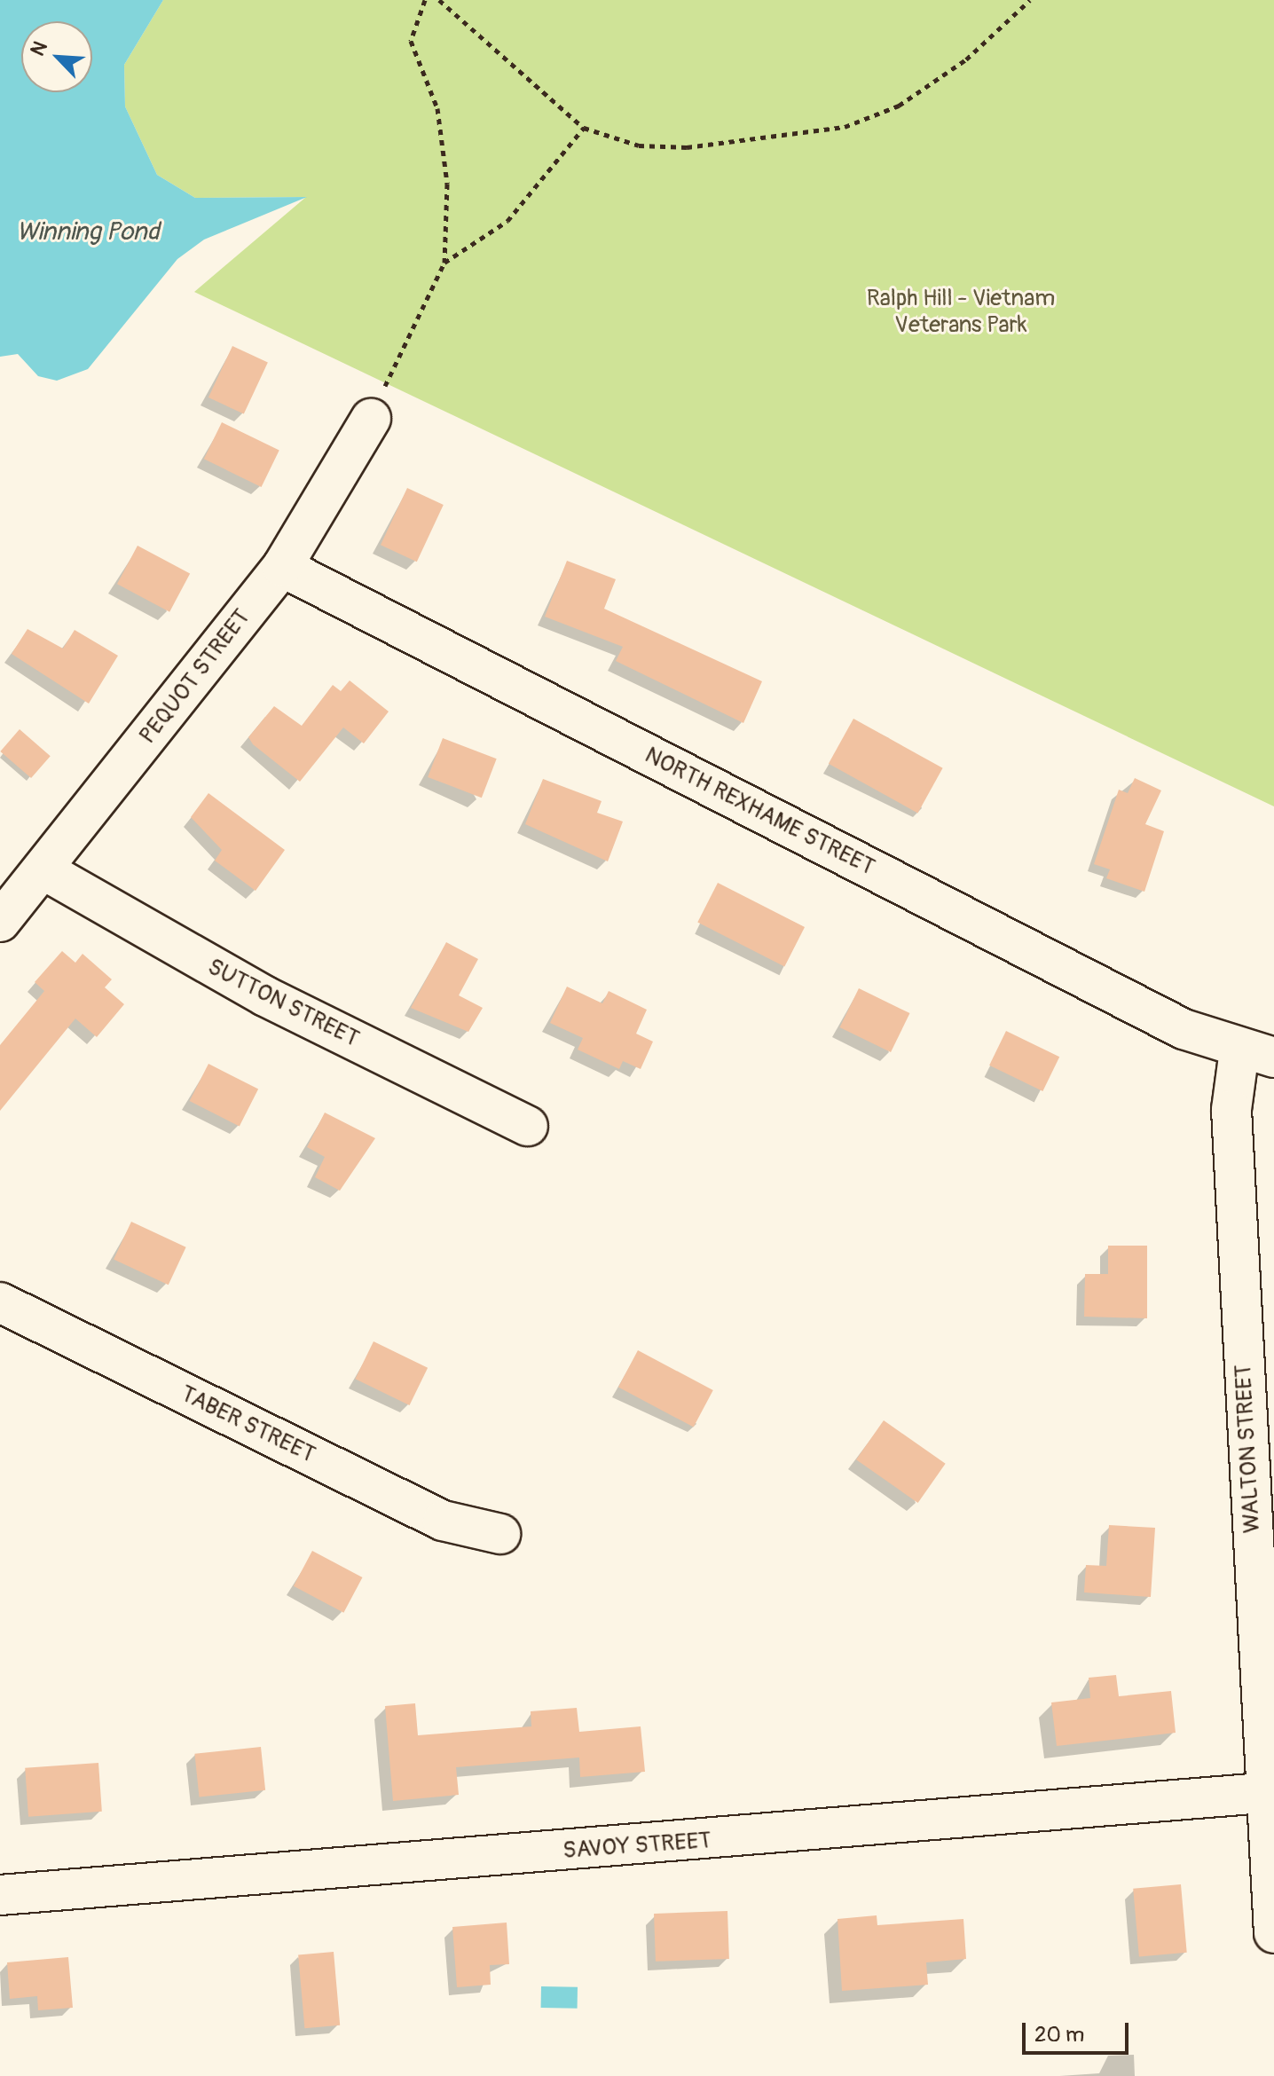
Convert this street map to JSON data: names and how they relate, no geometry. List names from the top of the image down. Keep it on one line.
{"streets":{"street":["PEQUOT STREET","NORTH REXHAME STREET","SUTTON STREET","TABER STREET","WALTON STREET","SAVOY STREET"]},"crossings":[["PEQUOT STREET","NORTH REXHAME STREET"],["PEQUOT STREET","SUTTON STREET"],["NORTH REXHAME STREET","WALTON STREET"],["WALTON STREET","SAVOY STREET"]],"water":["Winning Pond"],"parks":["Ralph Hill - Vietnam Veterans Park"],"scale_bar":"20 m","north":"top left"}
